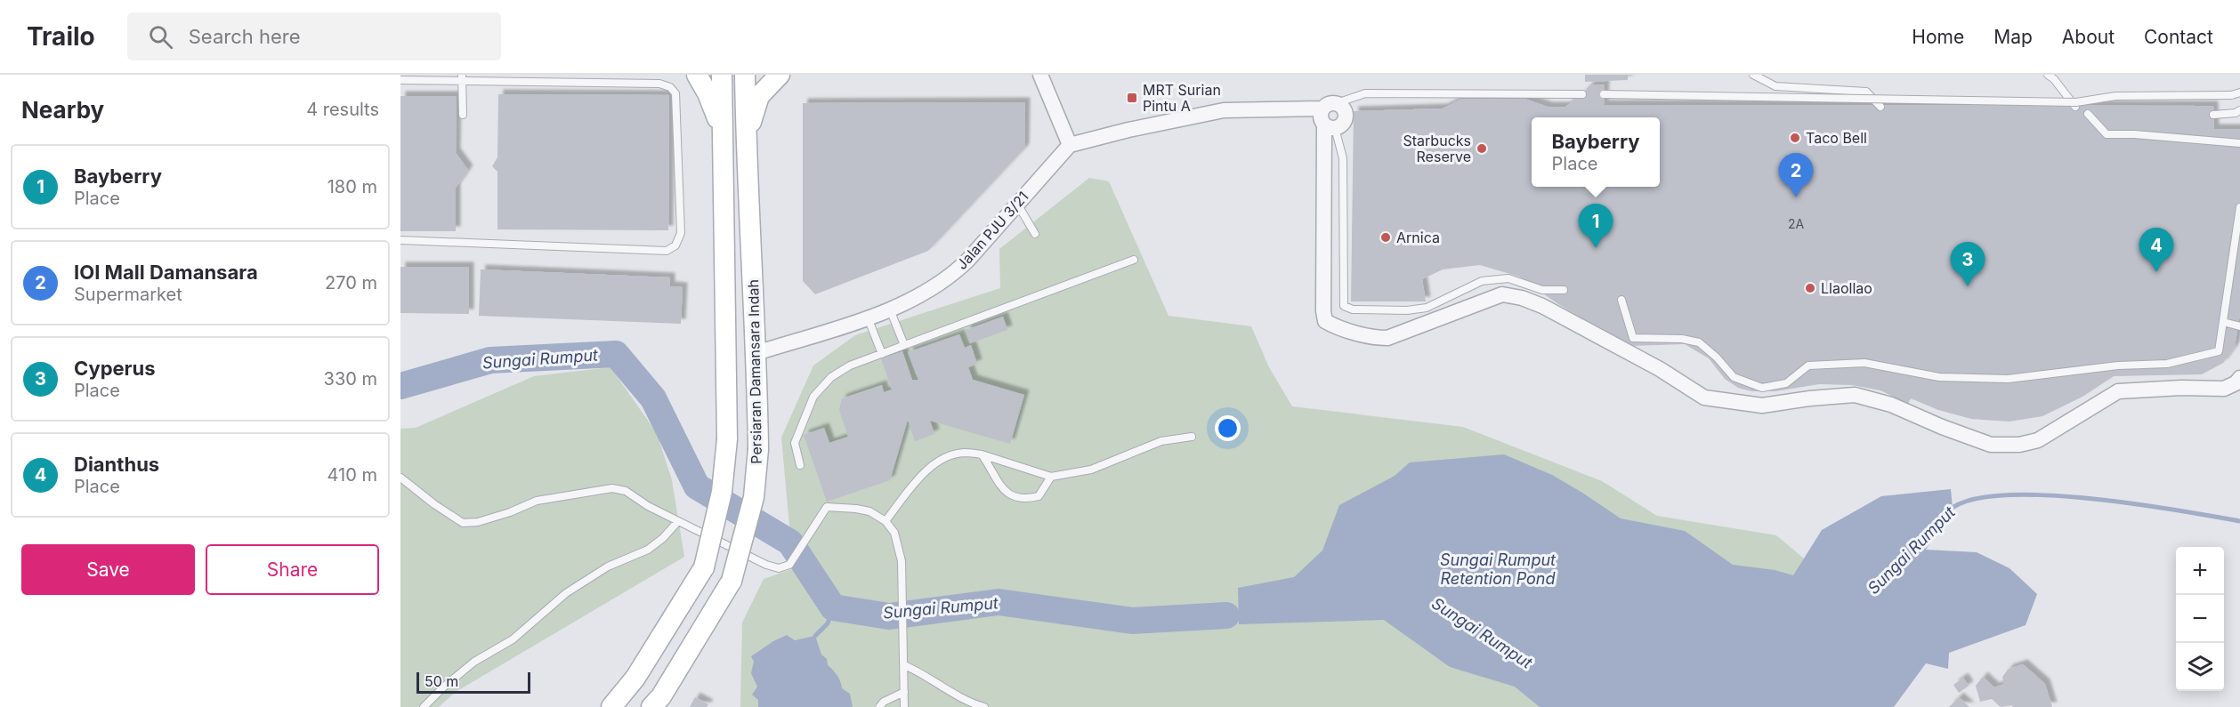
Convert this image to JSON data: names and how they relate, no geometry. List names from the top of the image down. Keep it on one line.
{"streets":{"main road":["Persiaran Damansara Indah"],"street":["Jalan PJU 3/21"]},"crossings":[["Jalan PJU 3/21","Persiaran Damansara Indah"]],"water":["Sungai Rumput","Sungai Rumput Retention Pond"],"places":{"transit":["MRT Surian Pintu A"],"other":["Taco Bell","Starbucks Reserve","Arnica","Llaollao"]},"house_numbers":["2A"],"scale_bar":"50 m","page":{"header":"Trailo","search":"Search here","nav":["Home","Map","About","Contact"],"heading":["Nearby","4 results"],"popup":["Bayberry","Place"],"list":[{"mark":"1","name":"Bayberry","note":"Place","value":"180 m"},{"mark":"2","name":"IOI Mall Damansara","note":"Supermarket","value":"270 m"},{"mark":"3","name":"Cyperus","note":"Place","value":"330 m"},{"mark":"4","name":"Dianthus","note":"Place","value":"410 m"}],"pins":["2","1","4","3"],"buttons":["Save","Share"],"map_buttons":["+","−"],"scale":"50 m"}}
